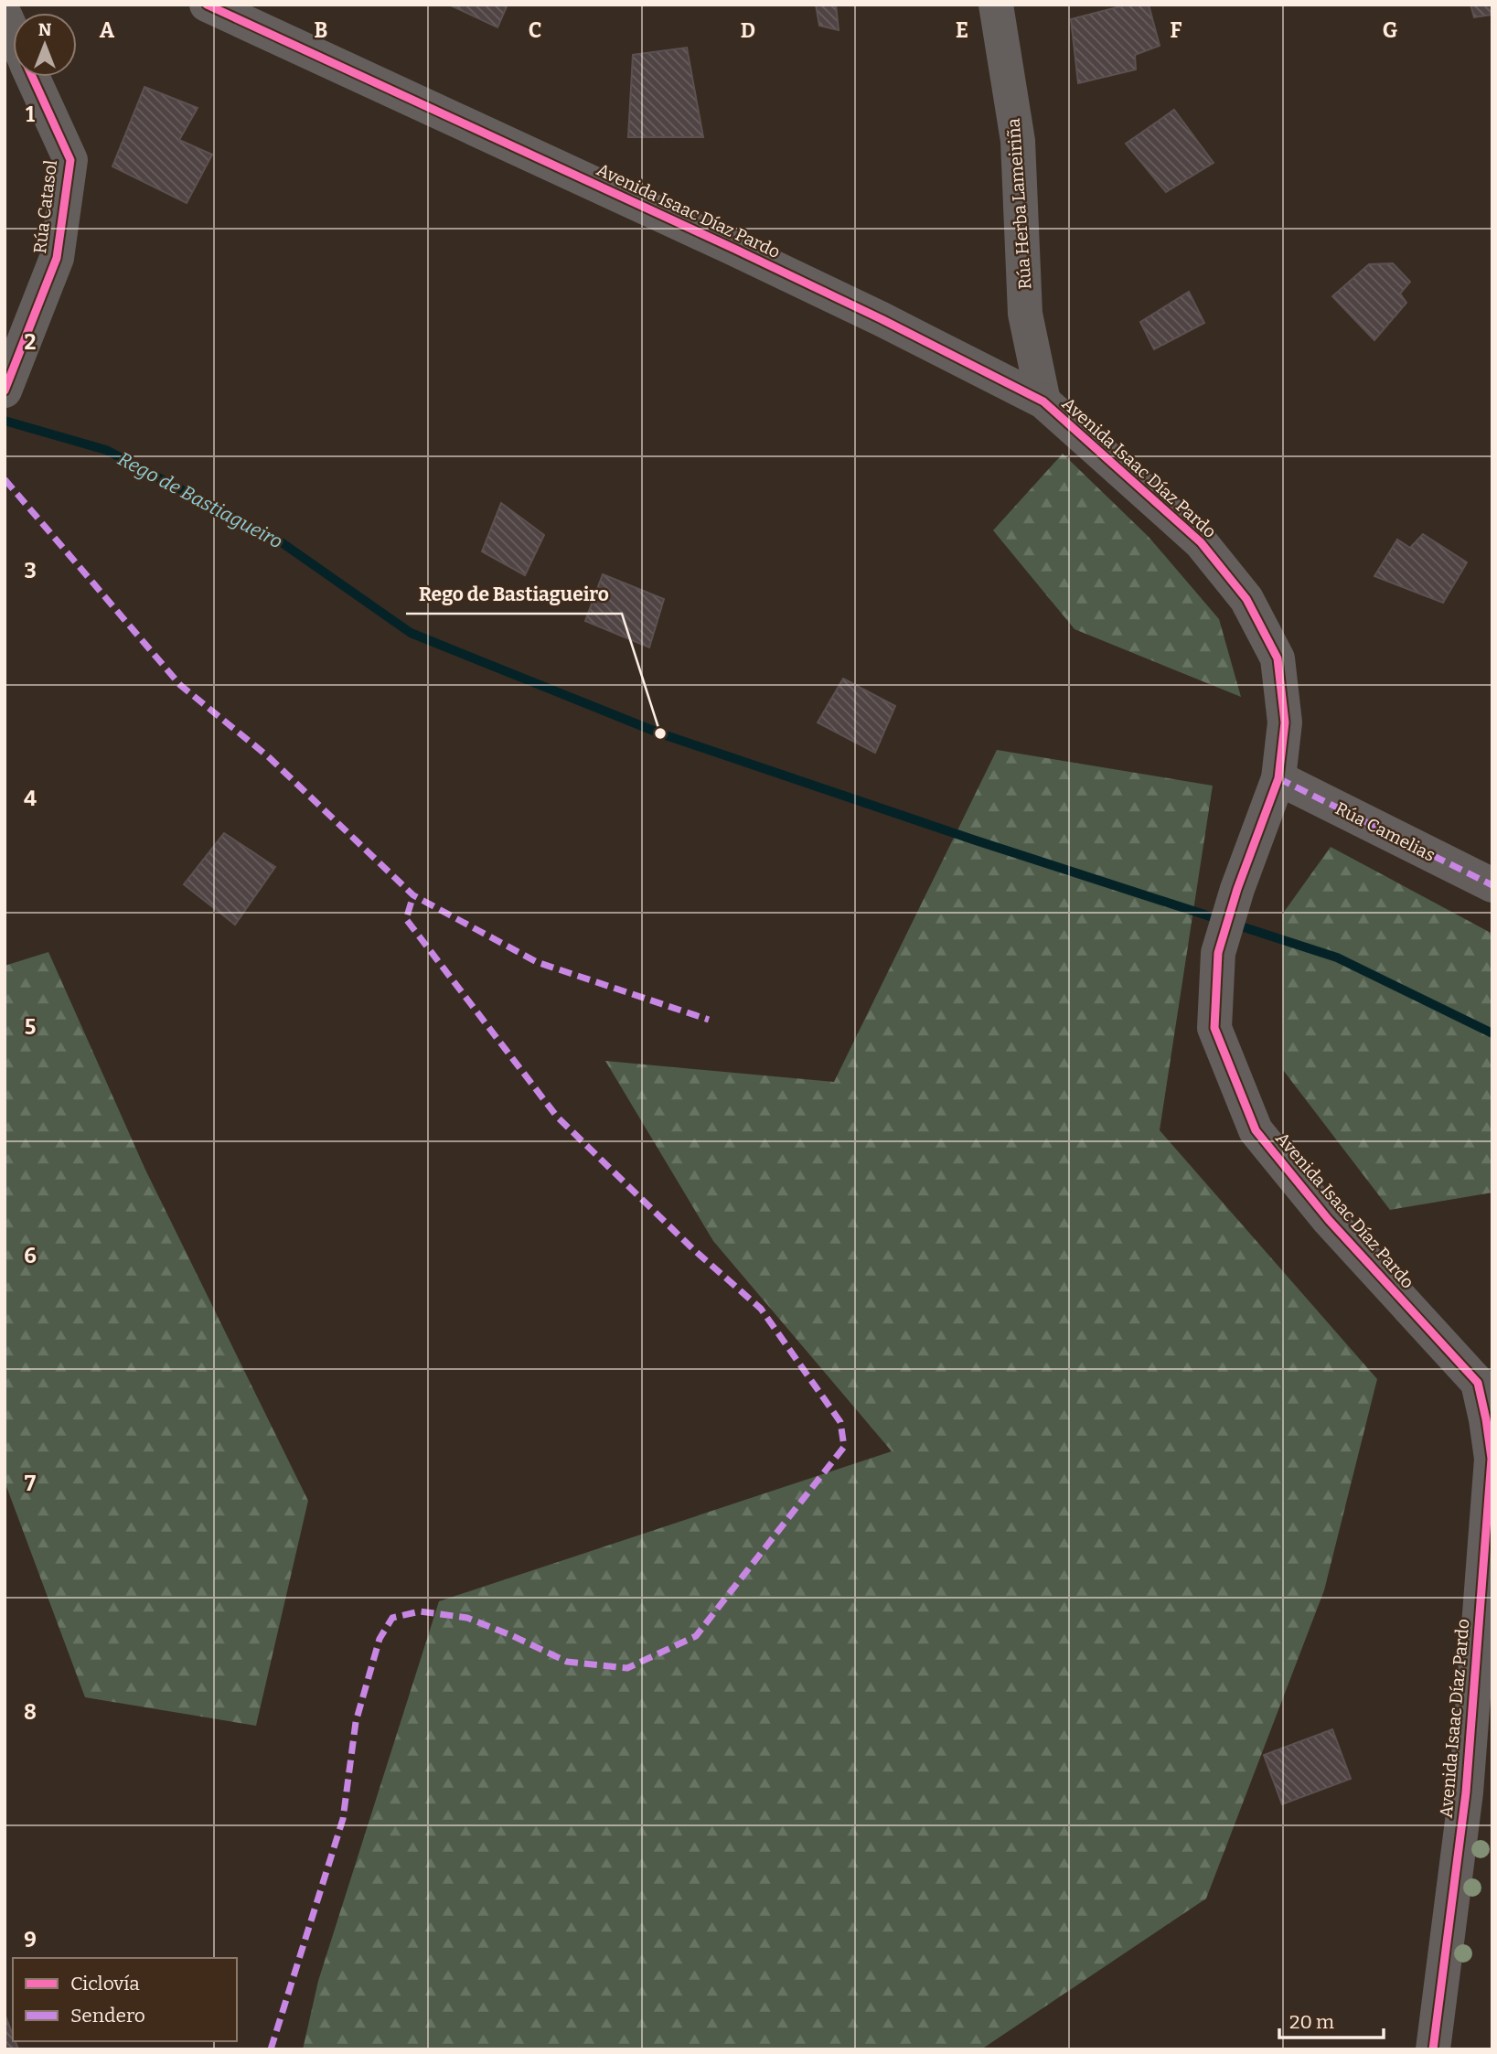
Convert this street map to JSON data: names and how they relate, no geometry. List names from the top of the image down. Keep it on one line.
{"streets":{"street":["Rúa Herba Lameiriña","Rúa Catasol","Avenida Isaac Díaz Pardo","Rúa Camelias"]},"crossings":[["Rúa Herba Lameiriña","Avenida Isaac Díaz Pardo"],["Avenida Isaac Díaz Pardo","Rúa Camelias"]],"water":["Rego de Bastiagueiro"],"places":["Rego de Bastiagueiro"],"legend":["Ciclovía","Sendero"],"scale_bar":"20 m","north":"top","grid":{"columns":["A","B","C","D","E","F","G"],"rows":["1","2","3","4","5","6","7","8","9"]}}
